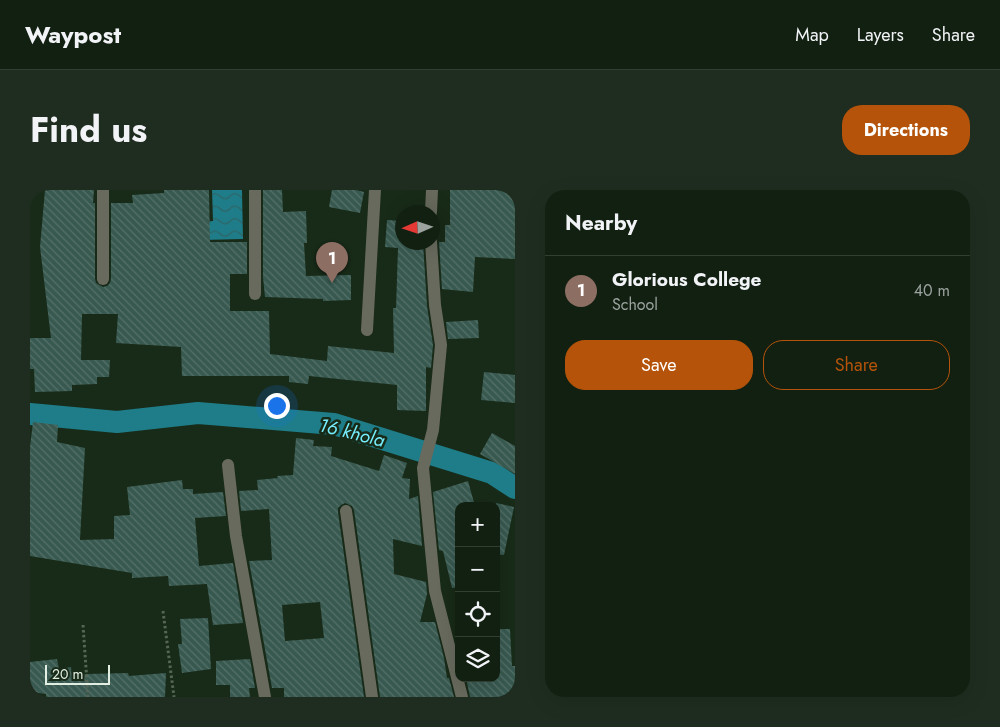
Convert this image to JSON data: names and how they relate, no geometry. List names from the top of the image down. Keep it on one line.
{"water":["16 khola"],"scale_bar":"20 m","north":"left","page":{"header":"Waypost","nav":["Map","Layers","Share"],"title":"Find us","buttons":["Directions",["Save","Share"]],"heading":"Nearby","pins":"1","list":[{"mark":"1","name":"Glorious College","note":"School","value":"40 m"}],"map_buttons":["+","−"],"scale":"20 m"}}
